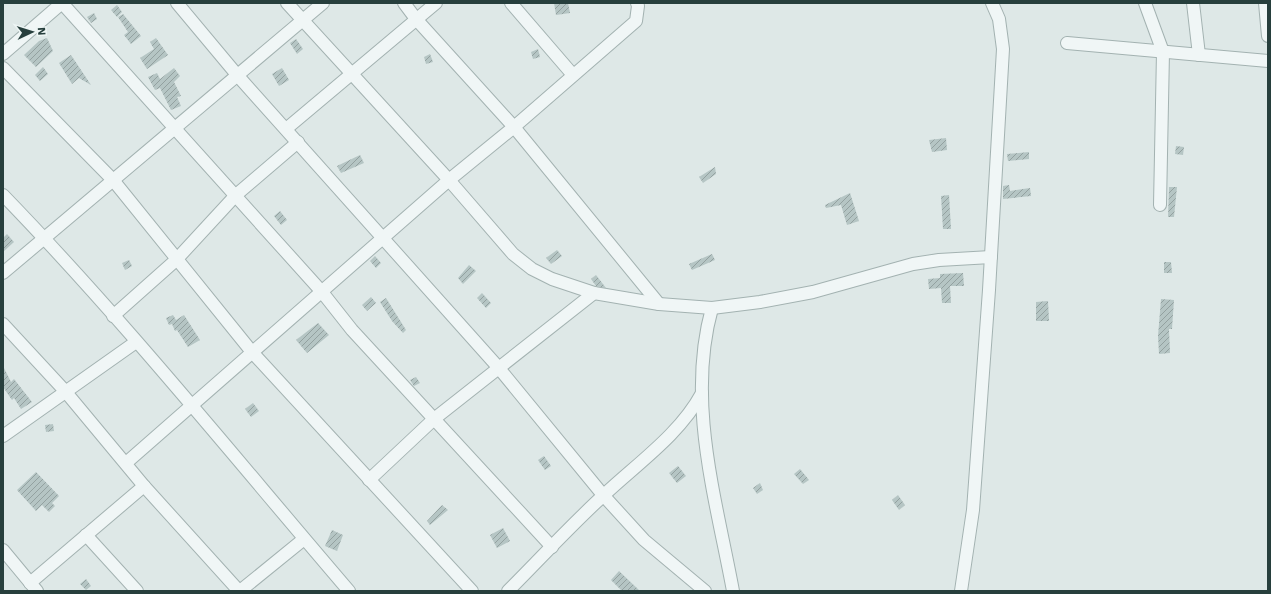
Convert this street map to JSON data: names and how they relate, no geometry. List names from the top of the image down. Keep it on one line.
{"north":"right"}
